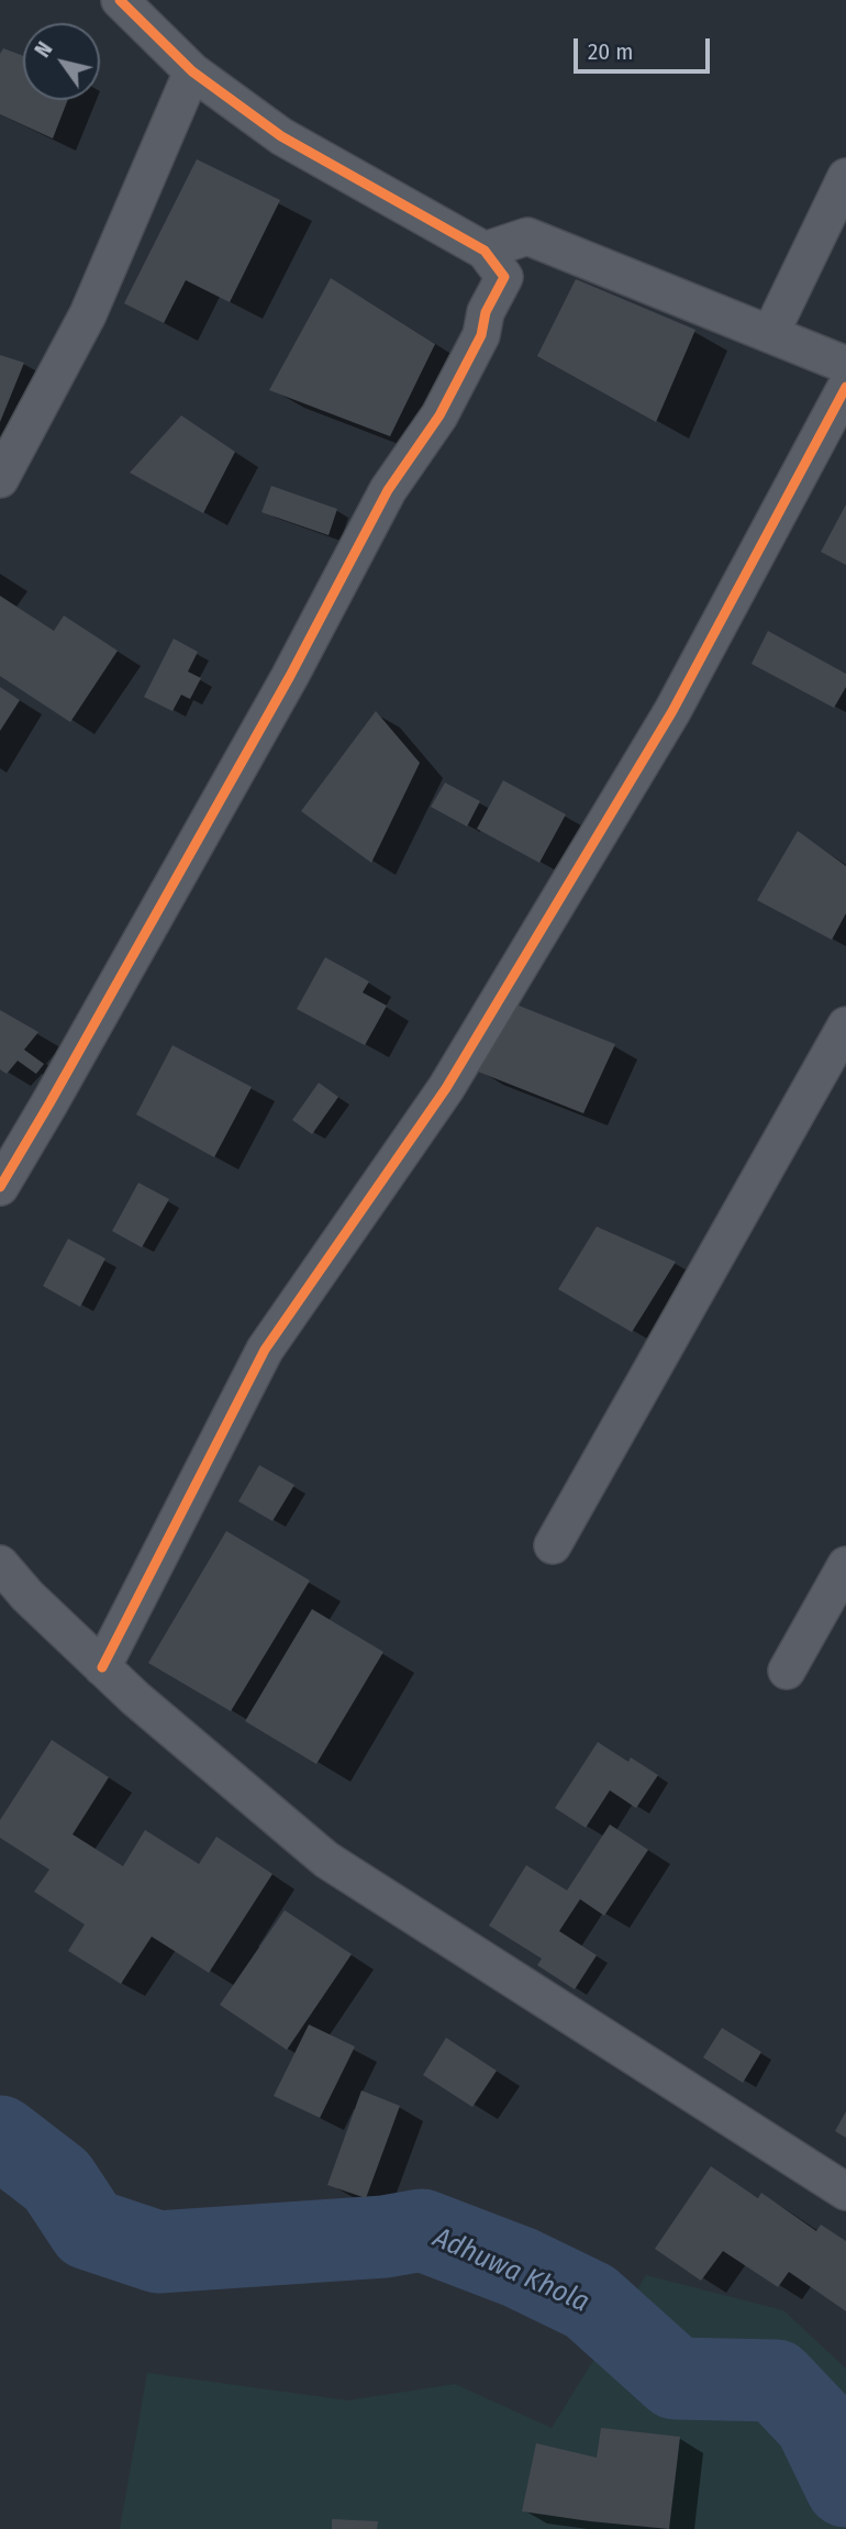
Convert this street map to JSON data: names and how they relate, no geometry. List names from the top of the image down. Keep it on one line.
{"water":["Adhuwa Khola"],"scale_bar":"20 m","north":"top left"}
